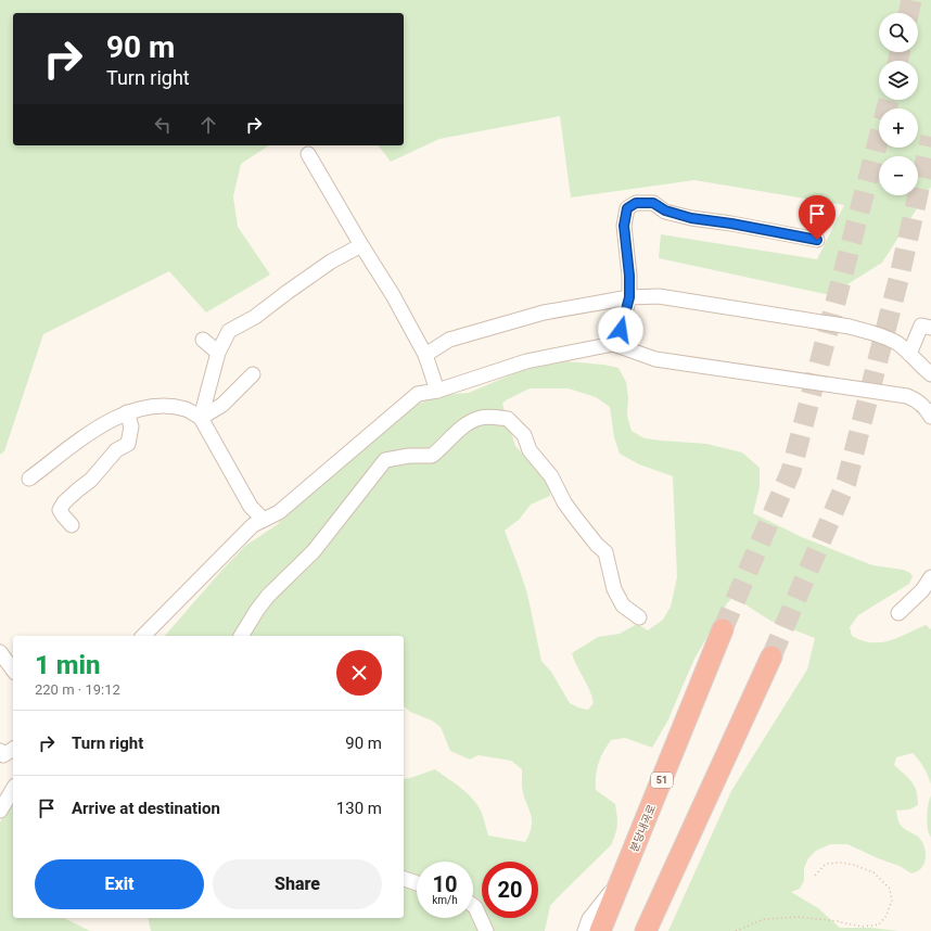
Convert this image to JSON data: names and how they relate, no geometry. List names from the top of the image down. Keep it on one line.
{"streets":{"highway":["51","분당내곡로"]},"page":{"map_buttons":["+","−"],"turn":["90 m","Turn right"],"heading":["1 min","220 m · 19:12"],"list":[{"name":"Turn right","value":"90 m"},{"name":"Arrive at destination","value":"130 m"}],"buttons":["Exit","Share"],"speed":"10 km/h","limit":"20"}}
